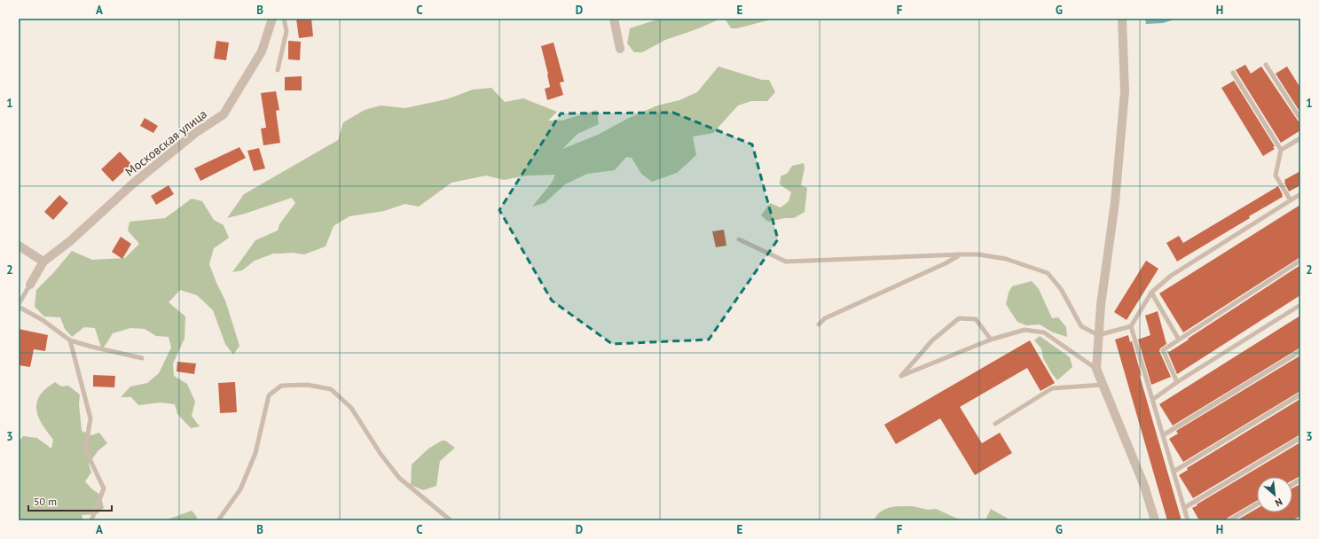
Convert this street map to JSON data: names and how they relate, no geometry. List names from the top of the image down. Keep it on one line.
{"streets":{"street":["Московская улица"]},"scale_bar":"50 m","north":"bottom right","grid":{"columns":["A","B","C","D","E","F","G","H"],"rows":["1","2","3"]}}
